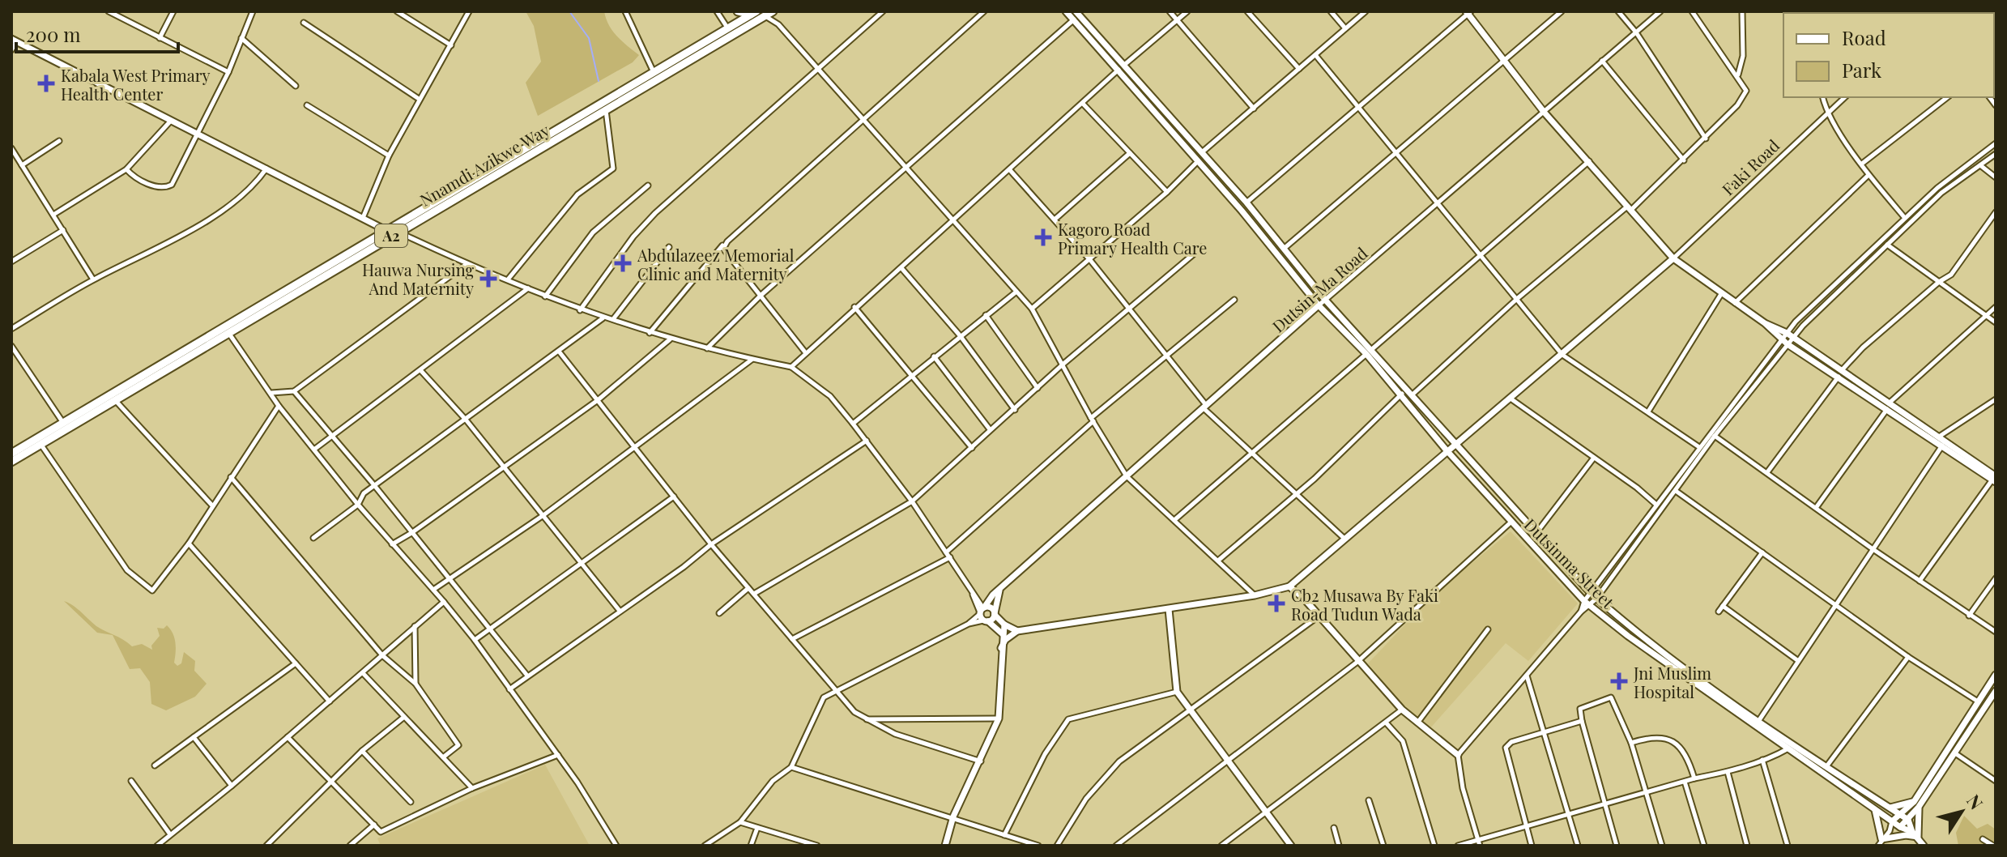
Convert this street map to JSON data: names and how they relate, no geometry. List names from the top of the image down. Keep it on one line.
{"streets":{"highway":["Nnamdi Azikwe Way","A2"],"street":["Faki Road","Dutsin-Ma Road","Dutsinma Street"]},"crossings":[["Dutsin-Ma Road","Dutsinma Street"]],"places":{"health":["Kabala West Primary Health Center","Kagoro Road Primary Health Care","Abdulazeez Memorial Clinic and Maternity","Hauwa Nursing And Maternity","Cb2 Musawa By Faki Road Tudun Wada","Jni Muslim Hospital"]},"legend":["Road","Park"],"scale_bar":"200 m","north":"top right"}
